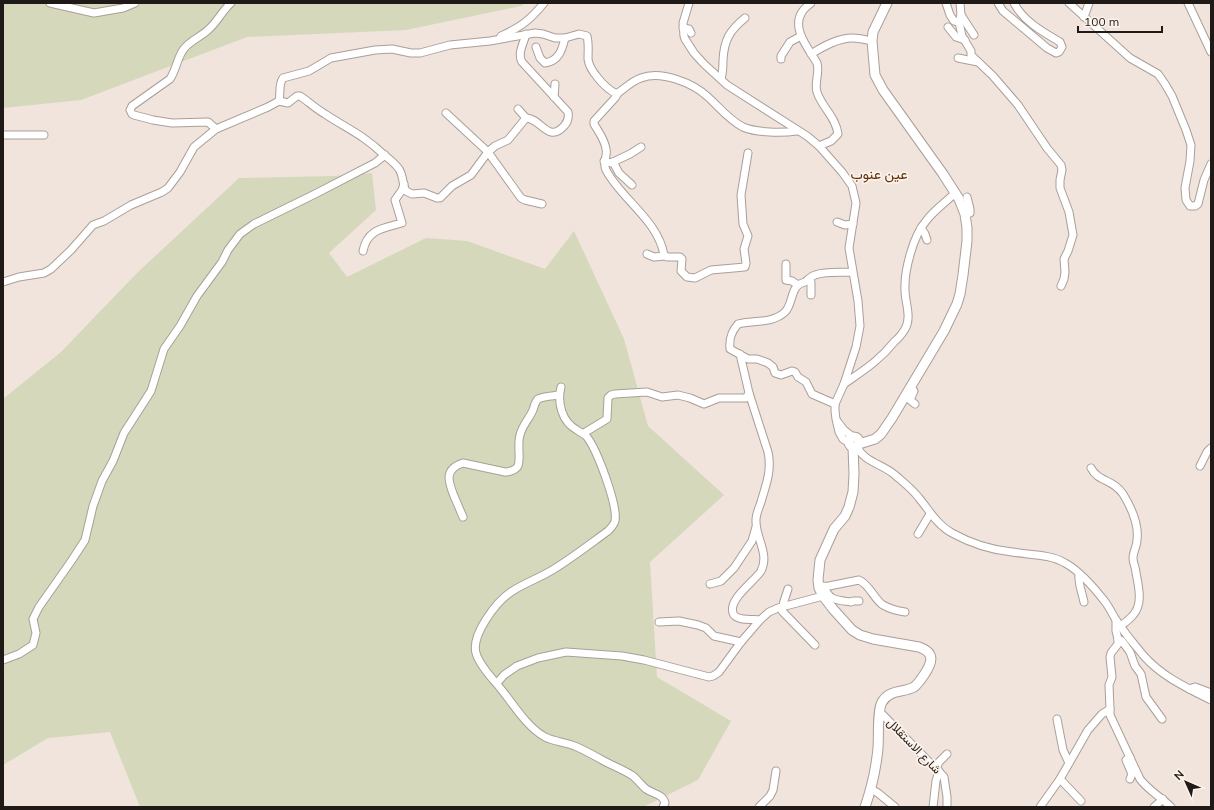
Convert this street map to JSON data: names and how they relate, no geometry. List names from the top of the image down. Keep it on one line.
{"streets":{"street":["شارع الاستقلال"]},"districts":["عين عنوب"],"scale_bar":"100 m","north":"top left"}
